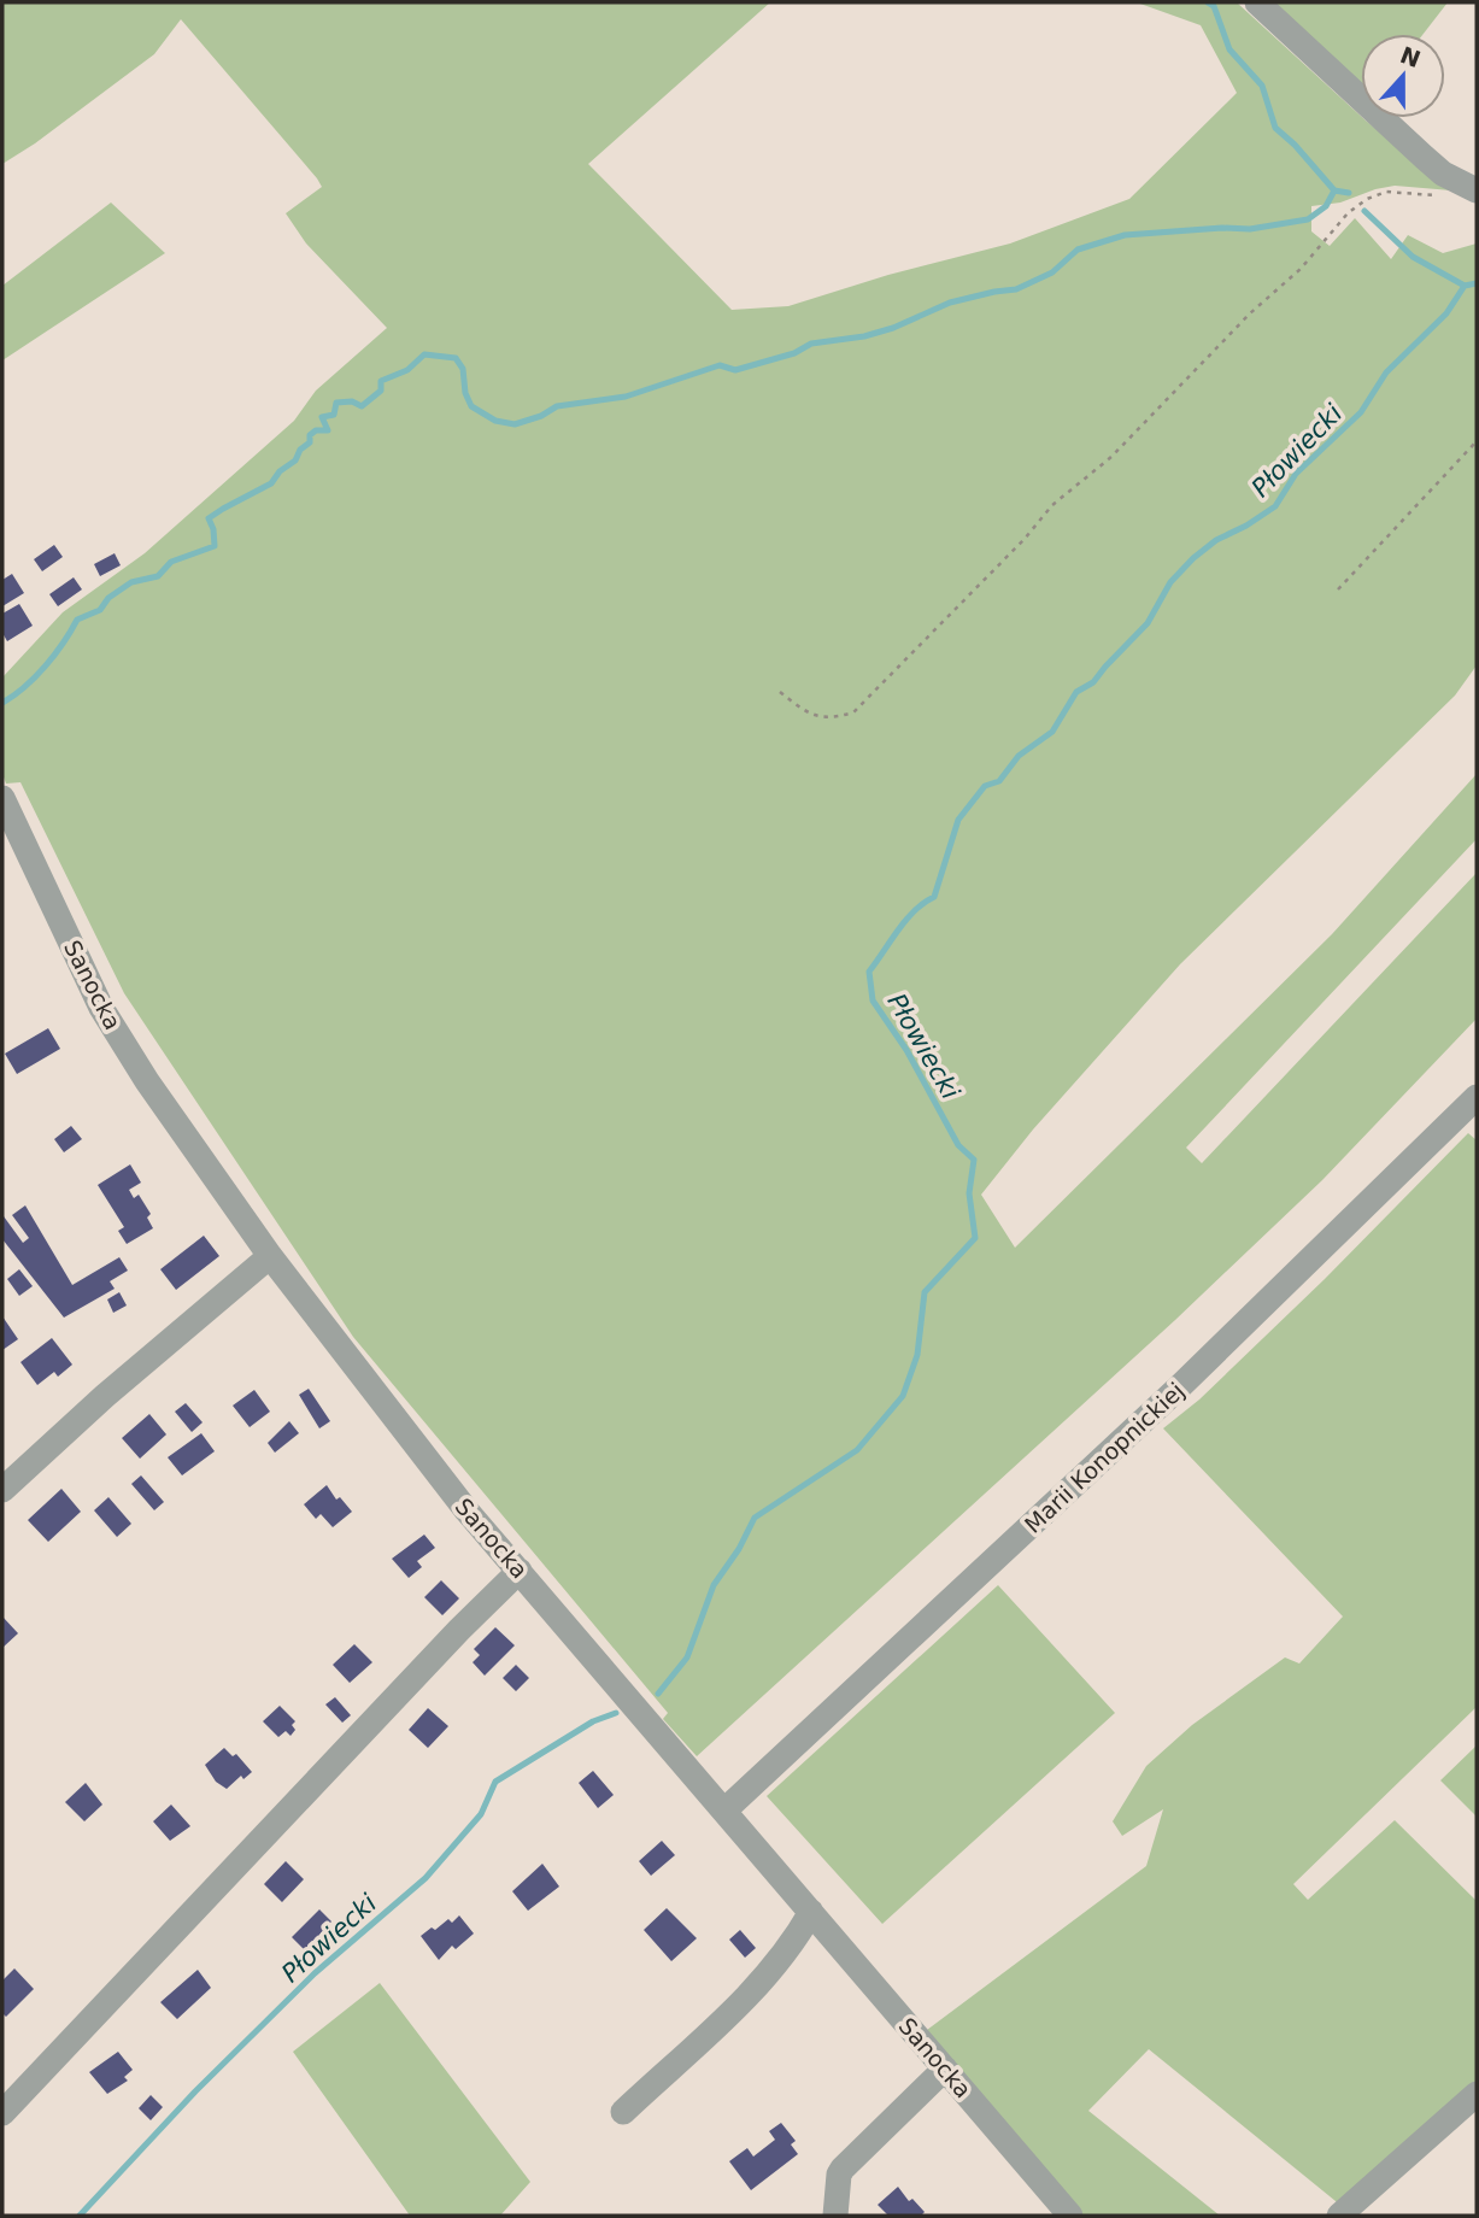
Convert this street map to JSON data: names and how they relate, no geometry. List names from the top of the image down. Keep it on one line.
{"streets":{"street":["Sanocka","Marii Konopnickiej"]},"crossings":[["Sanocka","Marii Konopnickiej"]],"water":["Płowiecki"],"north":"top"}
